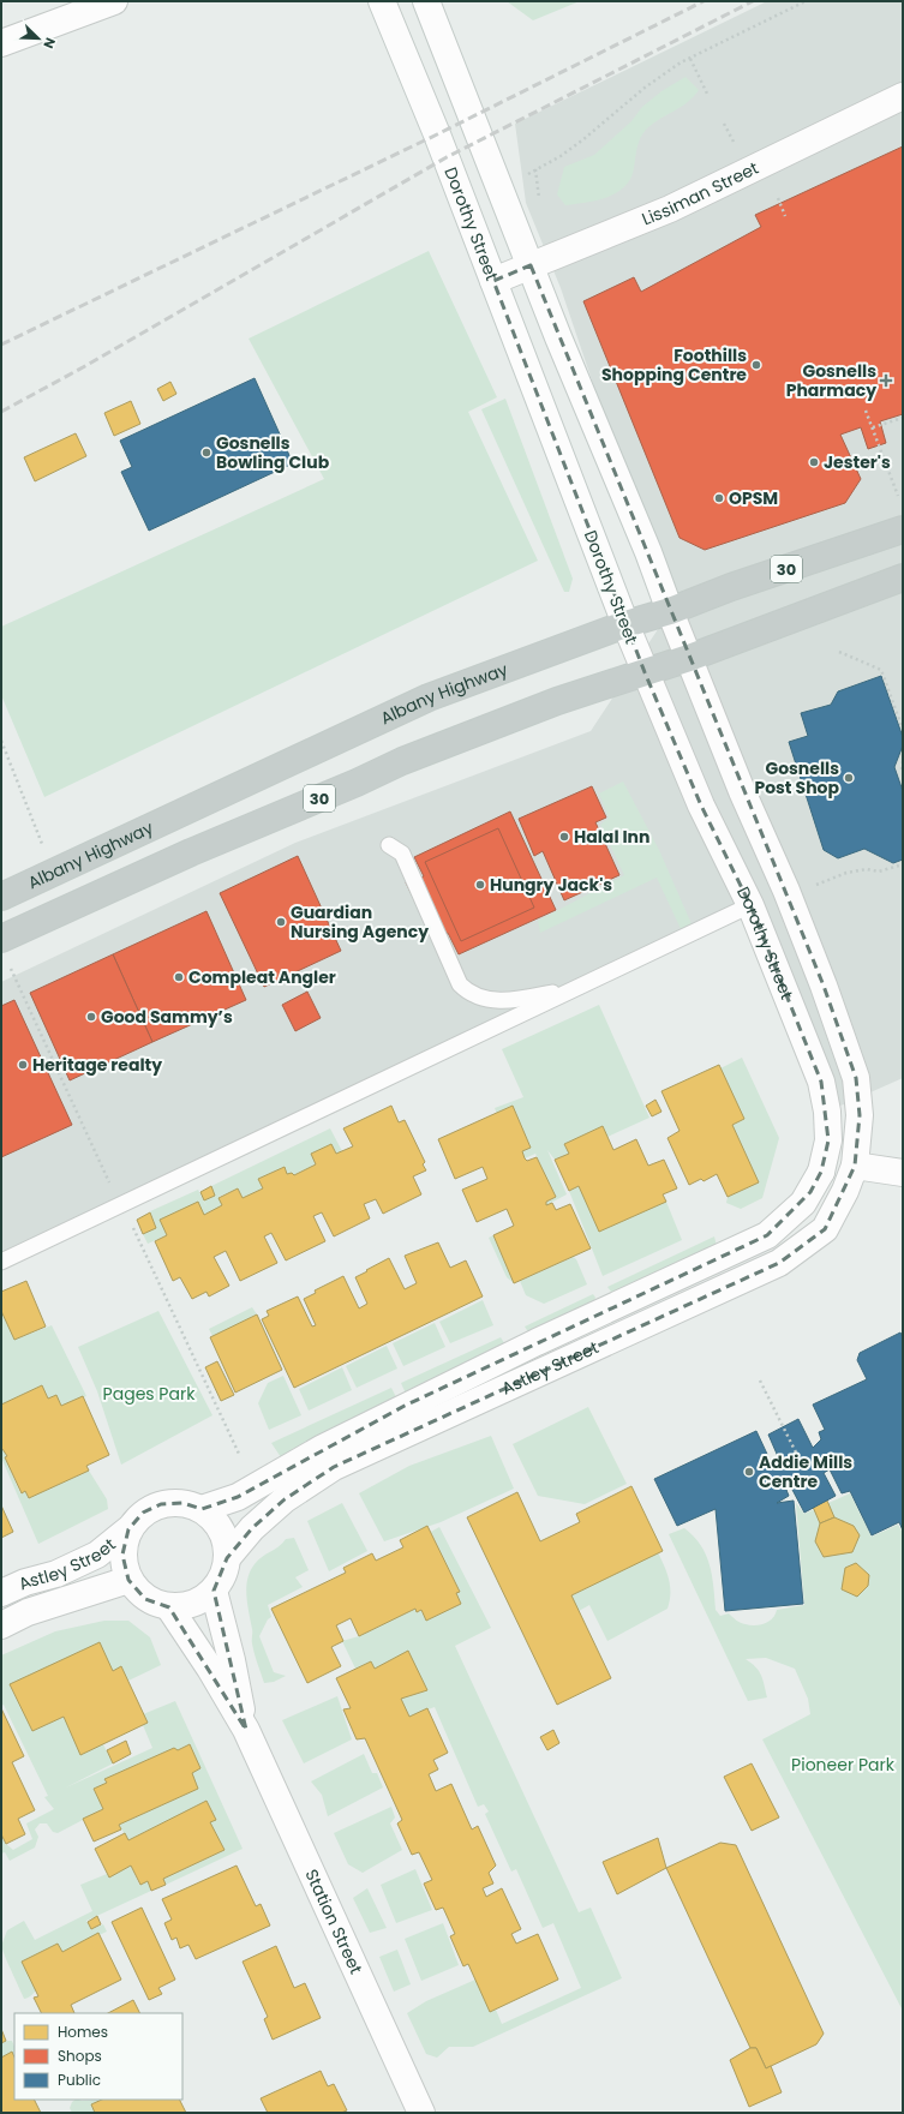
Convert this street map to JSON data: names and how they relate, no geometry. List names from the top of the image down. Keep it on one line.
{"streets":{"highway":["30","Albany Highway"],"street":["Lissiman Street","Dorothy Street","Astley Street","Station Street"]},"crossings":[["Lissiman Street","Dorothy Street"],["Dorothy Street","30"],["Dorothy Street","Albany Highway"],["Dorothy Street","Astley Street"],["Astley Street","Station Street"]],"parks":["Pages Park","Pioneer Park"],"places":{"other":["Foothills Shopping Centre","Gosnells Bowling Club","Jester's","OPSM","Gosnells Post Shop","Halal Inn","Hungry Jack's","Guardian Nursing Agency","Compleat Angler","Good Sammy’s","Heritage realty","Addie Mills Centre"],"health":["Gosnells Pharmacy"]},"legend":["Homes","Shops","Public"],"north":"bottom right"}
